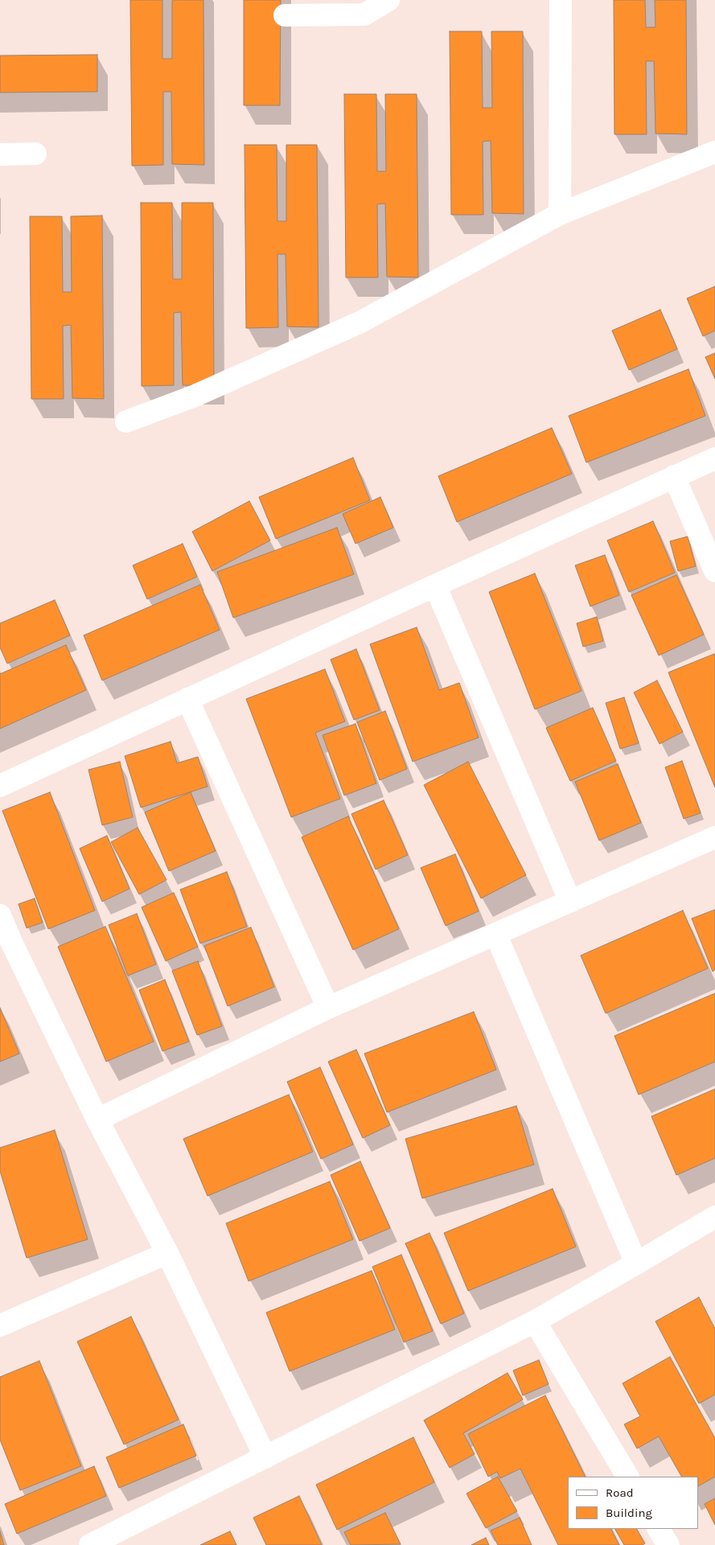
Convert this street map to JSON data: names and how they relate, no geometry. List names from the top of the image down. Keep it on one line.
{"legend":["Road","Building"]}
